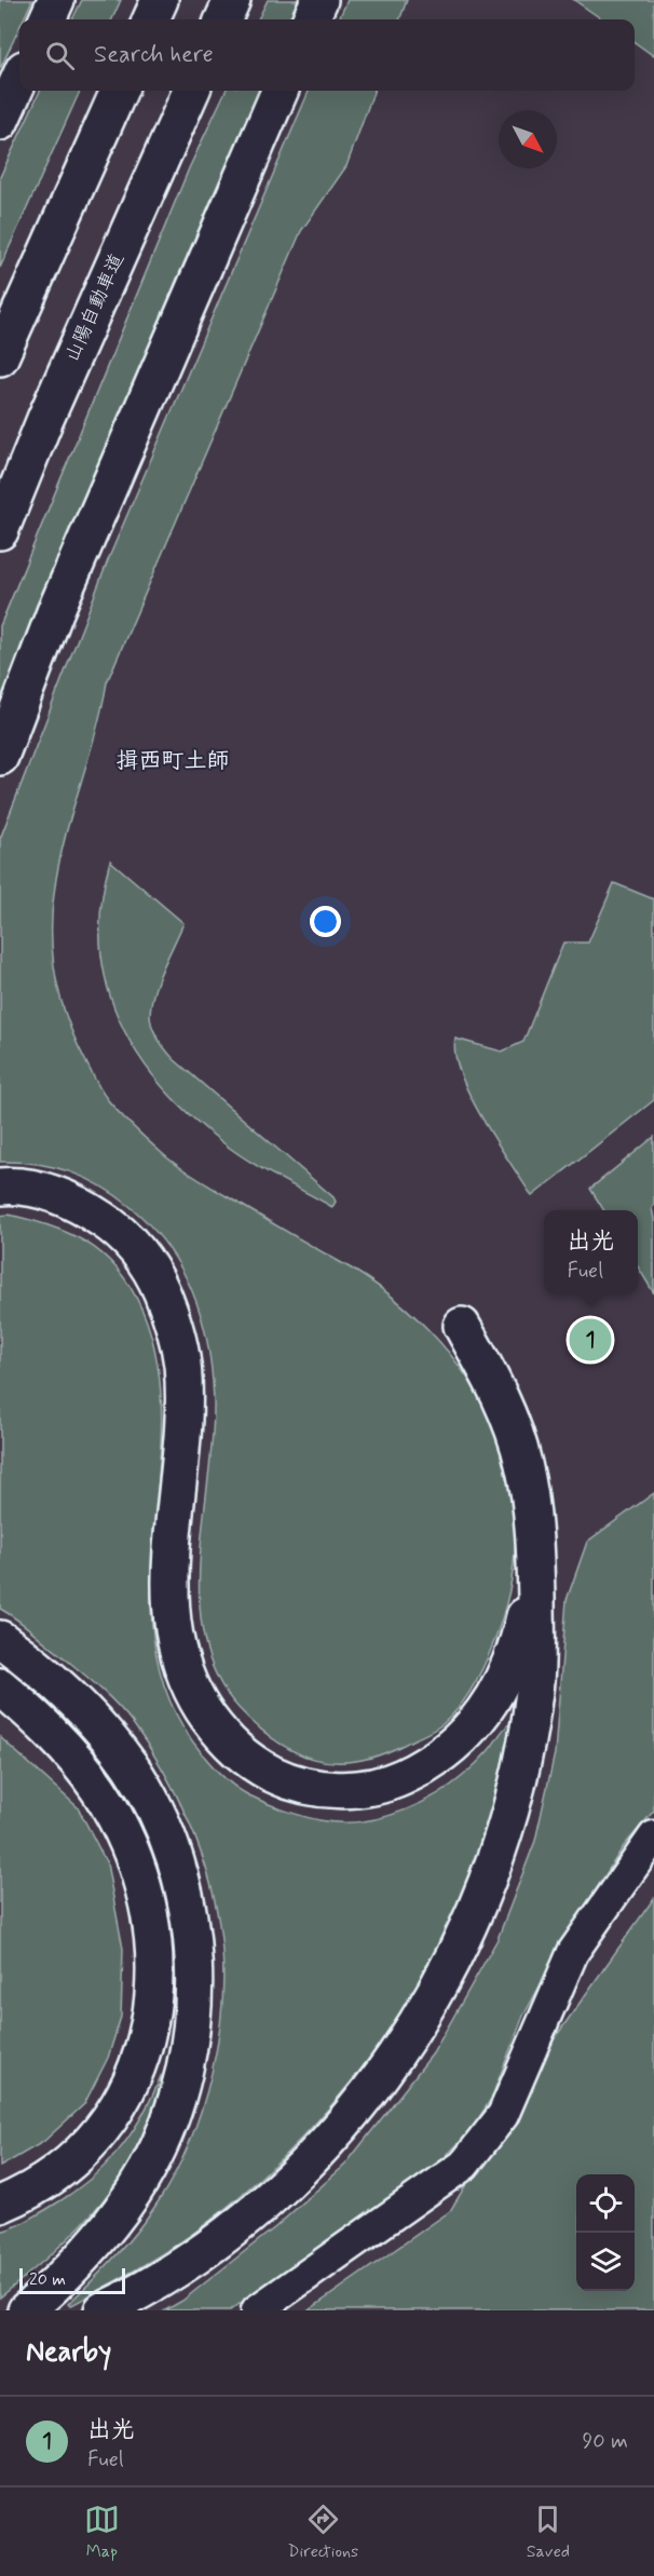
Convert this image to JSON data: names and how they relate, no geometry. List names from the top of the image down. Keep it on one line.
{"streets":{"highway":["山陽自動車道"]},"districts":["揖西町土師"],"scale_bar":"20 m","north":"bottom right","page":{"search":"Search here","popup":["出光","Fuel"],"pins":"1","scale":"20 m","heading":"Nearby","list":[{"mark":"1","name":"出光","note":"Fuel","value":"90 m"}],"nav":["Map","Directions","Saved"]}}
